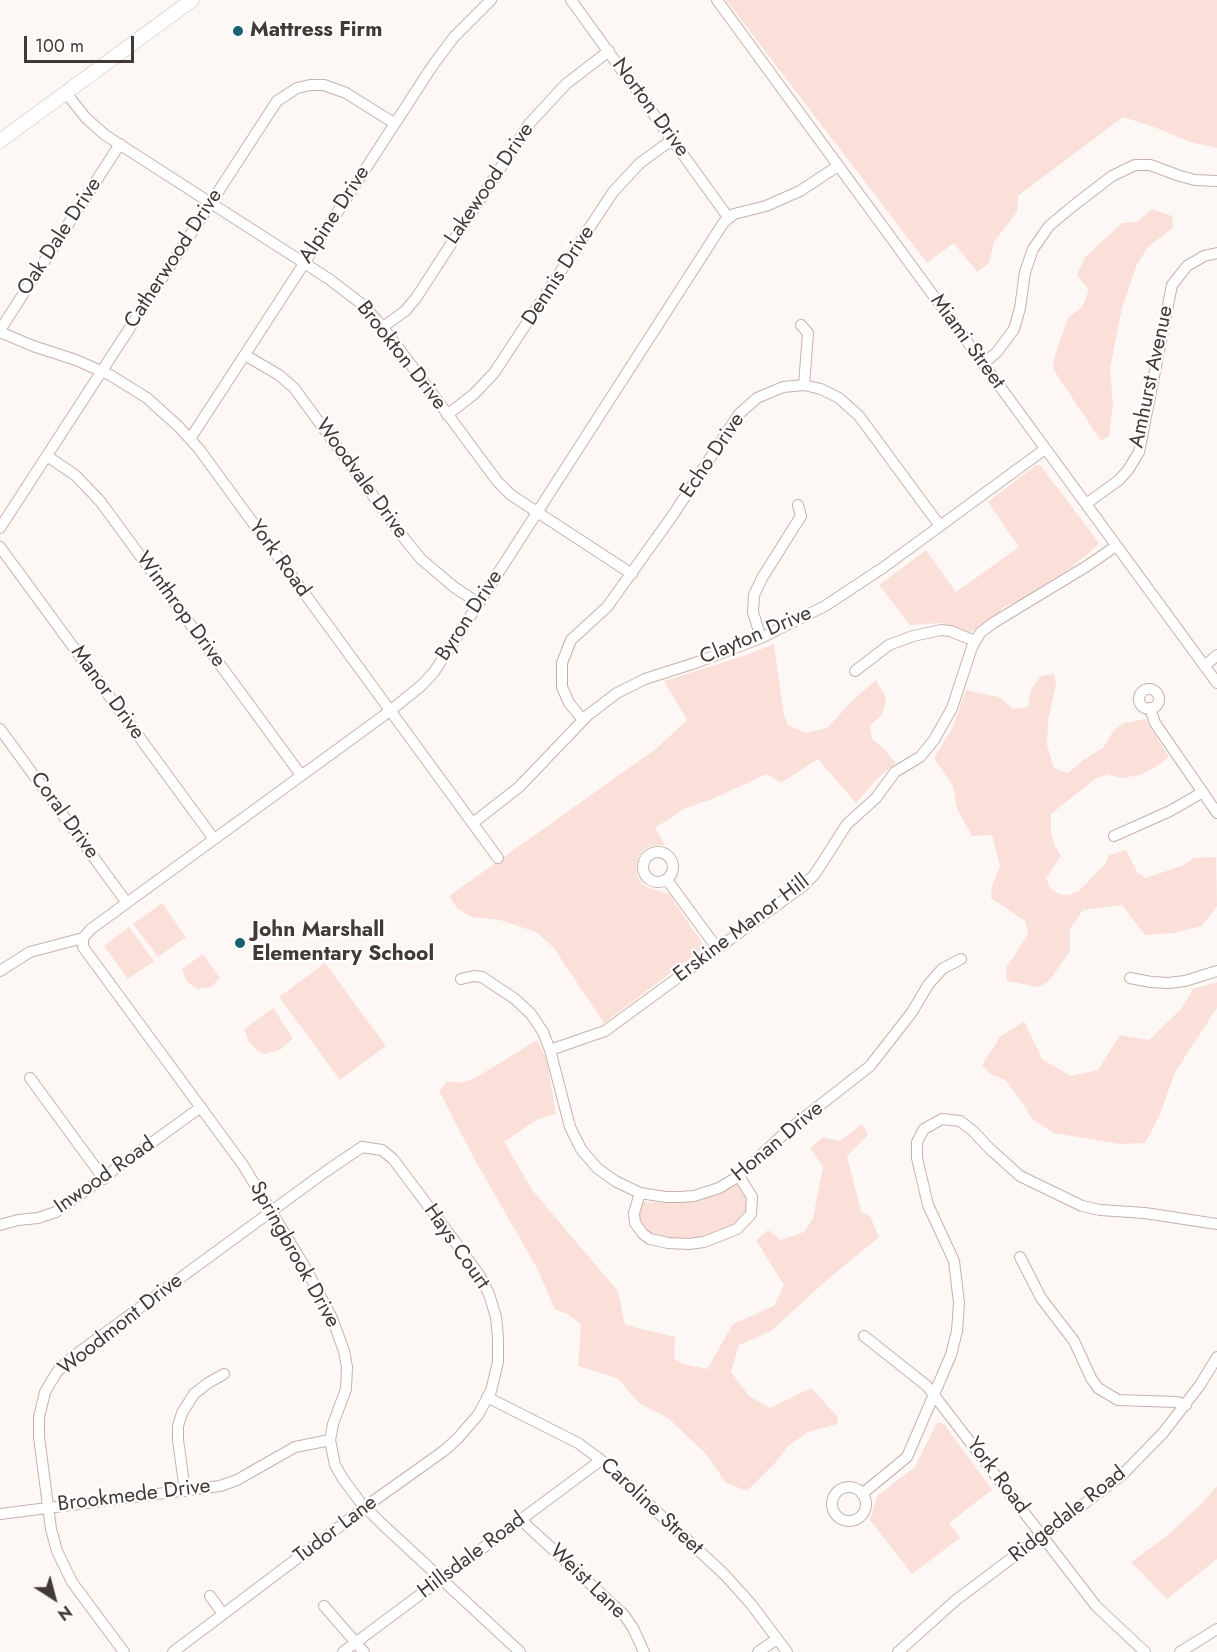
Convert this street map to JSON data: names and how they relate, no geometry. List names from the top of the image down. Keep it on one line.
{"streets":{"street":["Norton Drive","Lakewood Drive","Alpine Drive","Oak Dale Drive","Catherwood Drive","Dennis Drive","Miami Street","Brookton Drive","Amhurst Avenue","Echo Drive","Woodvale Drive","York Road","Winthrop Drive","Byron Drive","Clayton Drive","Manor Drive","Coral Drive","Erskine Manor Hill","Honan Drive","Inwood Road","Hays Court","Springbrook Drive","Woodmont Drive","Brookmede Drive","Caroline Street","Ridgedale Road","Tudor Lane","Hillsdale Road","Weist Lane"]},"crossings":[["Norton Drive","Lakewood Drive"],["Norton Drive","Dennis Drive"],["Norton Drive","Byron Drive"],["Lakewood Drive","Brookton Drive"],["Alpine Drive","Catherwood Drive"],["Alpine Drive","Brookton Drive"],["Alpine Drive","Woodvale Drive"],["Alpine Drive","York Road"],["Oak Dale Drive","Brookton Drive"],["Oak Dale Drive","York Road"],["Catherwood Drive","Brookton Drive"],["Catherwood Drive","York Road"],["Catherwood Drive","Winthrop Drive"],["Dennis Drive","Brookton Drive"],["Miami Street","Amhurst Avenue"],["Miami Street","Clayton Drive"],["Miami Street","Erskine Manor Hill"],["Brookton Drive","Echo Drive"],["Brookton Drive","Byron Drive"],["Echo Drive","Clayton Drive"],["Woodvale Drive","Byron Drive"],["York Road","Byron Drive"],["York Road","Clayton Drive"],["York Road","Ridgedale Road"],["Winthrop Drive","Byron Drive"],["Byron Drive","Manor Drive"],["Byron Drive","Coral Drive"],["Byron Drive","Springbrook Drive"],["Erskine Manor Hill","Honan Drive"],["Inwood Road","Springbrook Drive"],["Hays Court","Woodmont Drive"],["Hays Court","Caroline Street"],["Hays Court","Tudor Lane"],["Springbrook Drive","Woodmont Drive"],["Springbrook Drive","Brookmede Drive"],["Springbrook Drive","Tudor Lane"],["Springbrook Drive","Hillsdale Road"],["Woodmont Drive","Brookmede Drive"],["Caroline Street","Tudor Lane"],["Caroline Street","Hillsdale Road"],["Hillsdale Road","Weist Lane"]],"places":["Mattress Firm","John Marshall Elementary School"],"scale_bar":"100 m","north":"bottom right"}
